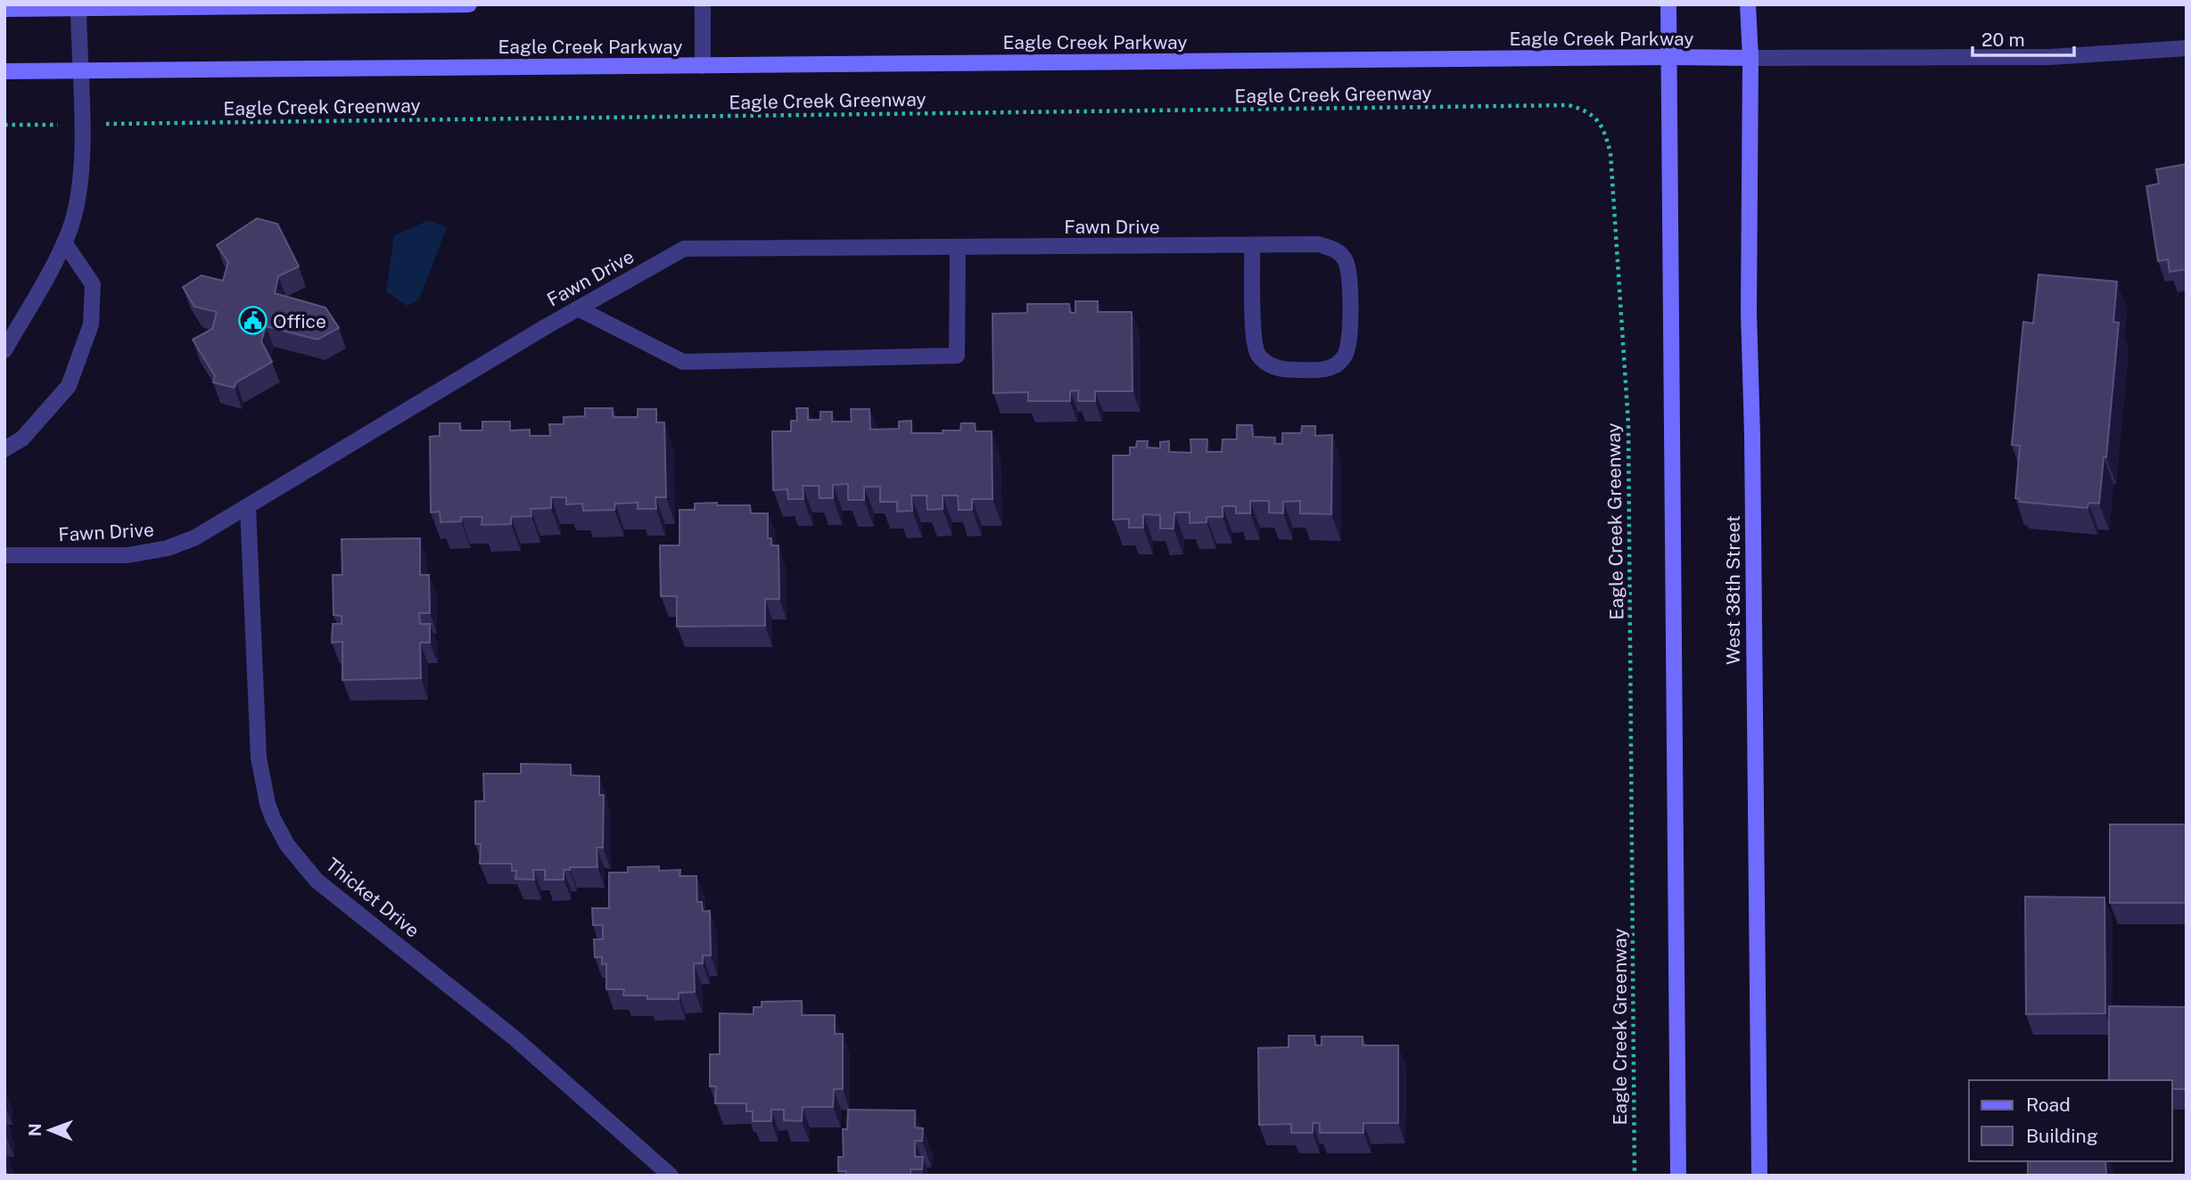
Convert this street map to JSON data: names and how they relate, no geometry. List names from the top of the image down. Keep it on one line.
{"streets":{"main road":["Eagle Creek Parkway","West 38th Street"],"street":["Fawn Drive","Thicket Drive"],"path":["Eagle Creek Greenway"]},"crossings":[["Eagle Creek Parkway","West 38th Street"],["Fawn Drive","Thicket Drive"]],"places":{"public building":["Office"]},"legend":["Road","Building"],"scale_bar":"20 m","north":"left"}
